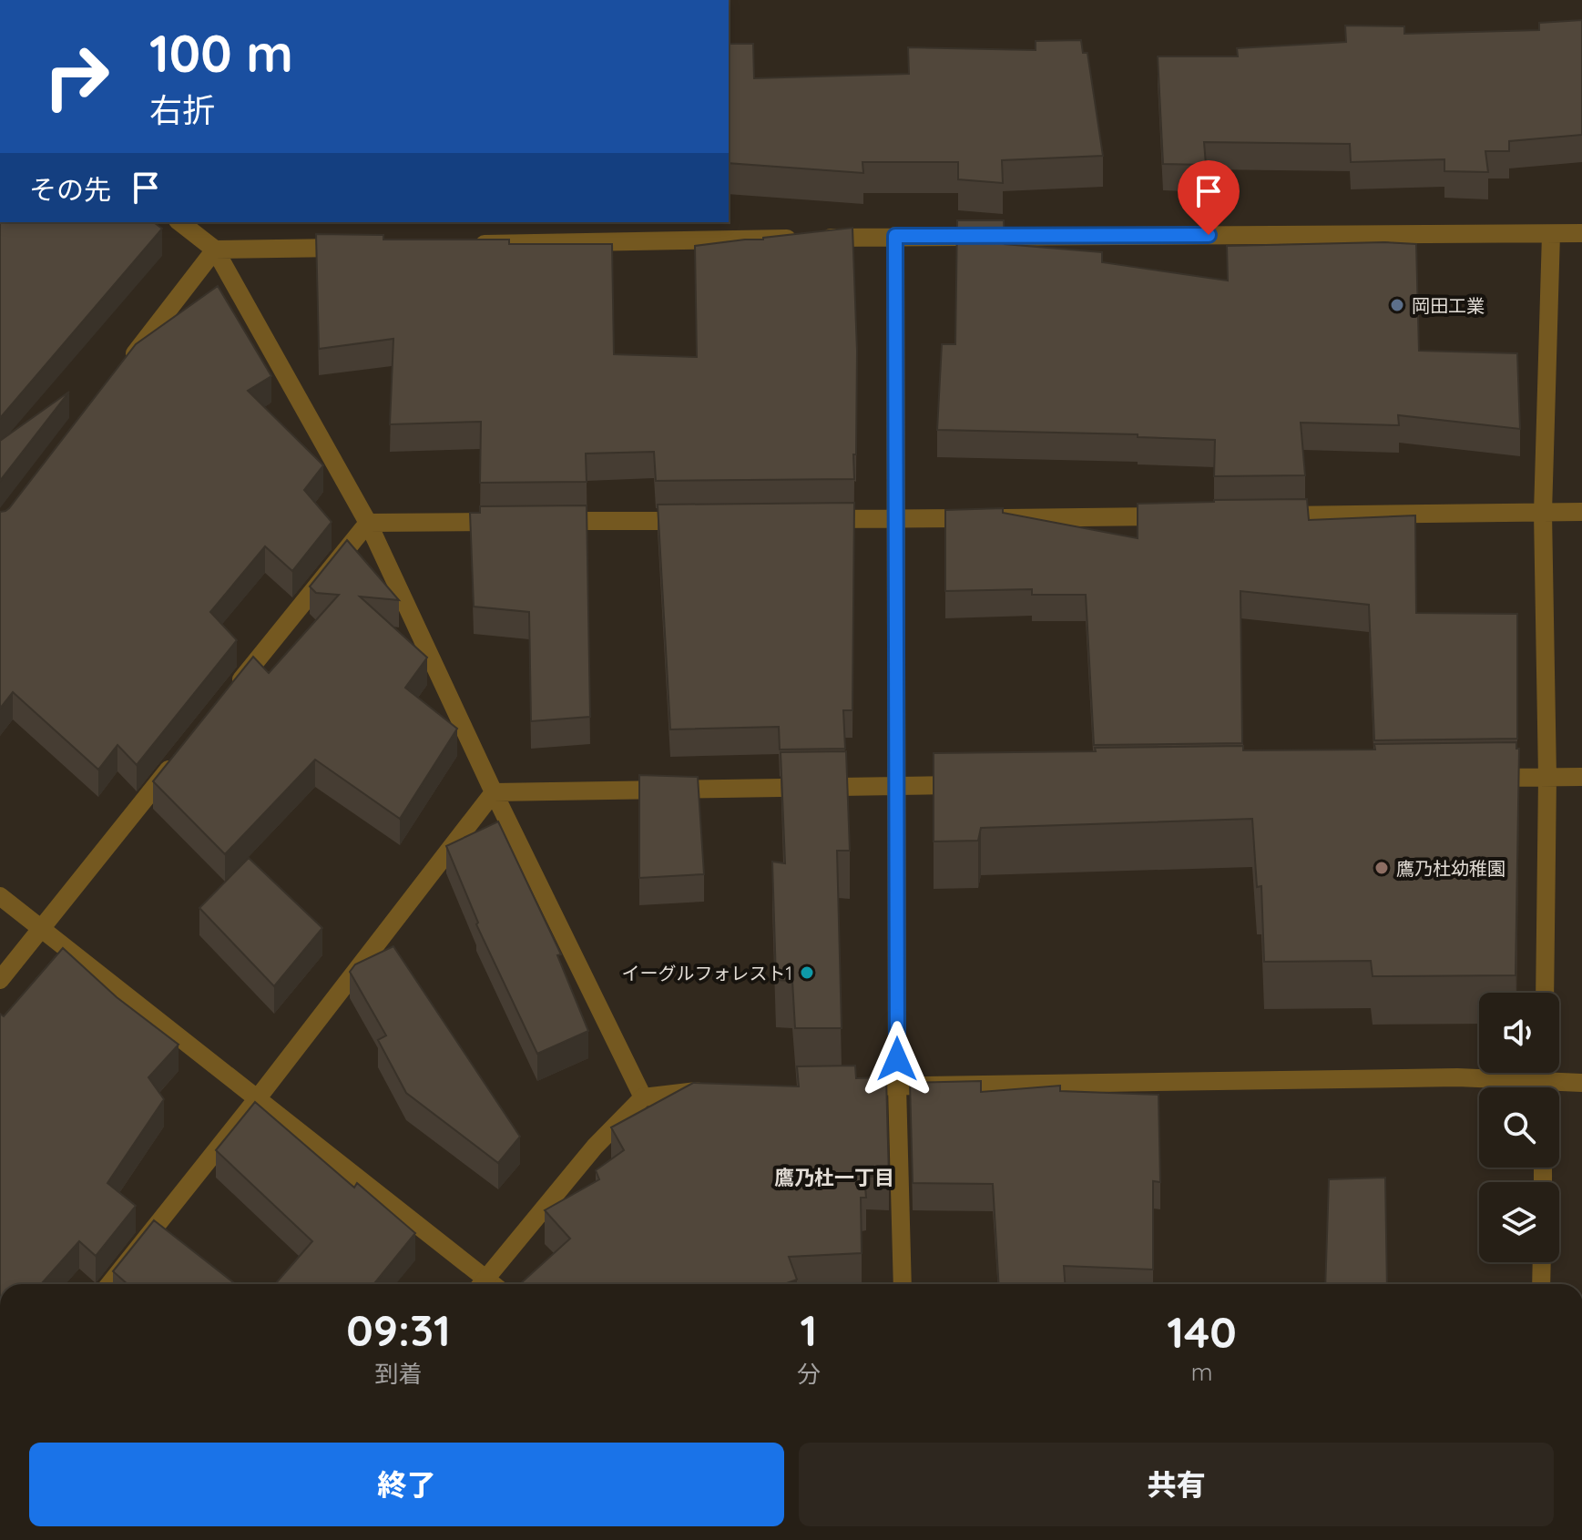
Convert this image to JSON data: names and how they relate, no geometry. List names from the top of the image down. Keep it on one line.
{"districts":["鷹乃杜一丁目"],"places":["岡田工業","鷹乃杜幼稚園","イーグルフォレスト1"],"page":{"turn":["100 m","右折"],"then":"その先","eta":["09:31","到着","1","分","140","m"],"buttons":["終了","共有"]}}
